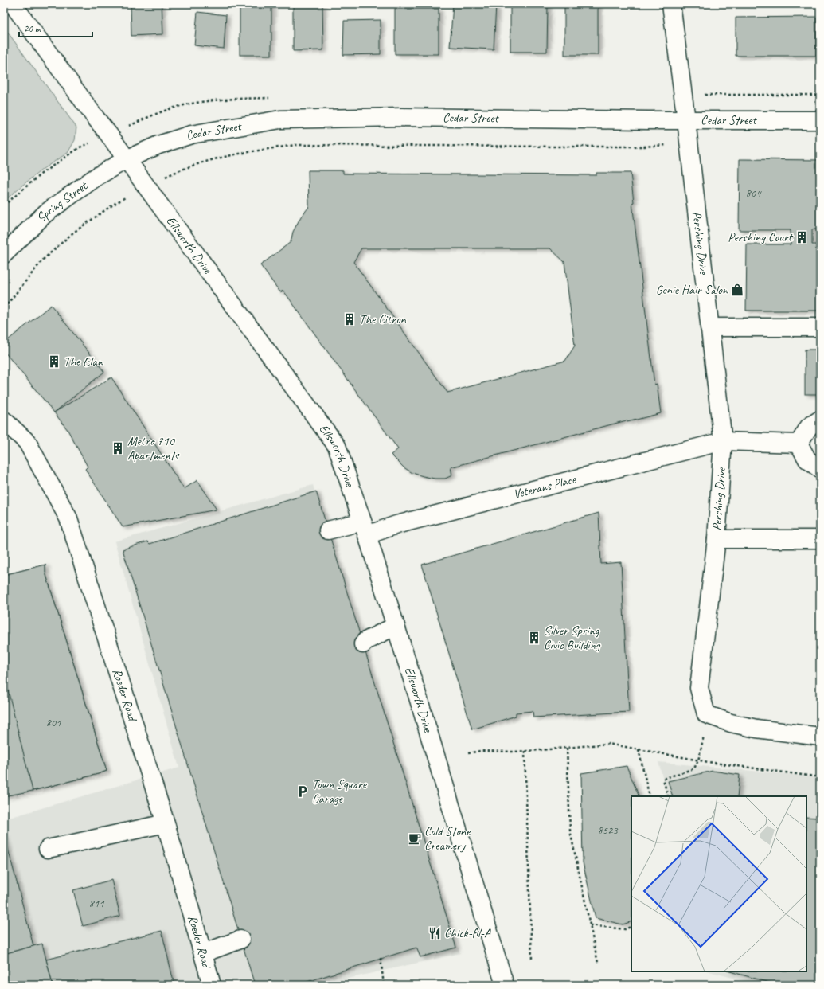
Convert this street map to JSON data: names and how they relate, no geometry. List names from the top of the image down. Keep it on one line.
{"streets":{"street":["Cedar Street","Spring Street","Pershing Drive","Ellsworth Drive","Veterans Place","Roeder Road"]},"crossings":[["Cedar Street","Spring Street"],["Cedar Street","Pershing Drive"],["Cedar Street","Ellsworth Drive"],["Spring Street","Ellsworth Drive"],["Pershing Drive","Veterans Place"],["Ellsworth Drive","Veterans Place"]],"places":{"building":["Pershing Court","The Citron","The Elan","Metro 710 Apartments","Silver Spring Civic Building"],"shop":["Genie Hair Salon"],"parking":["Town Square Garage"],"cafe":["Cold Stone Creamery"],"restaurant":["Chick-fil-A"]},"house_numbers":["804","801","8523","811"],"scale_bar":"20 m"}
